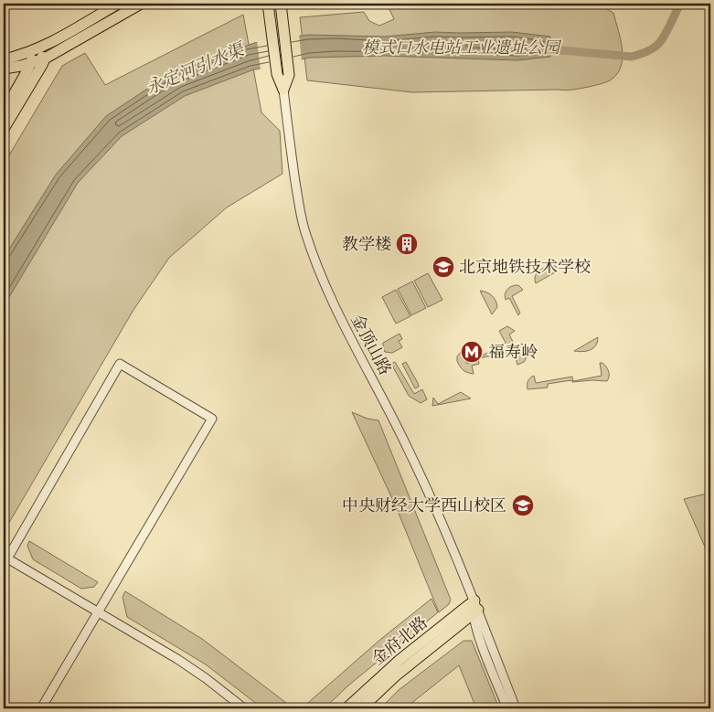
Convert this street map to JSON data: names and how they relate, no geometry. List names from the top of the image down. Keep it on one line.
{"streets":{"main road":["金府北路"],"street":["金顶山路"]},"crossings":[["金顶山路","金府北路"]],"water":["永定河引水渠"],"parks":["模式口水电站工业遗址公园"],"places":{"building":["教学楼"],"school or university":["北京地铁技术学校","中央财经大学西山校区"],"metro station":["福寿岭"]}}
